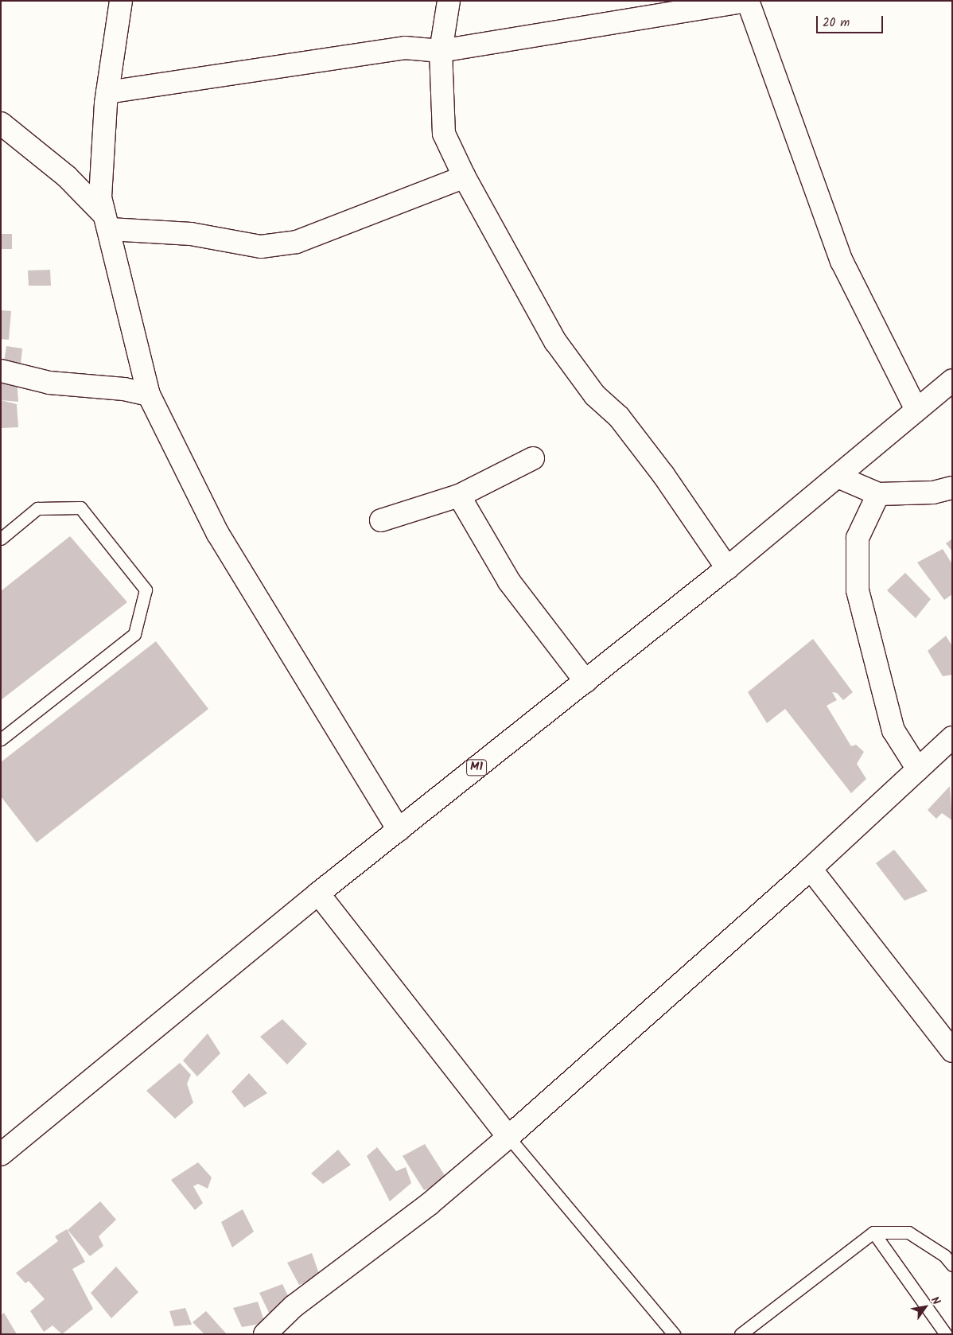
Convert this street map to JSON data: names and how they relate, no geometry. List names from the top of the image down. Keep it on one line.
{"streets":{"street":["M1"]},"scale_bar":"20 m","north":"top right"}
